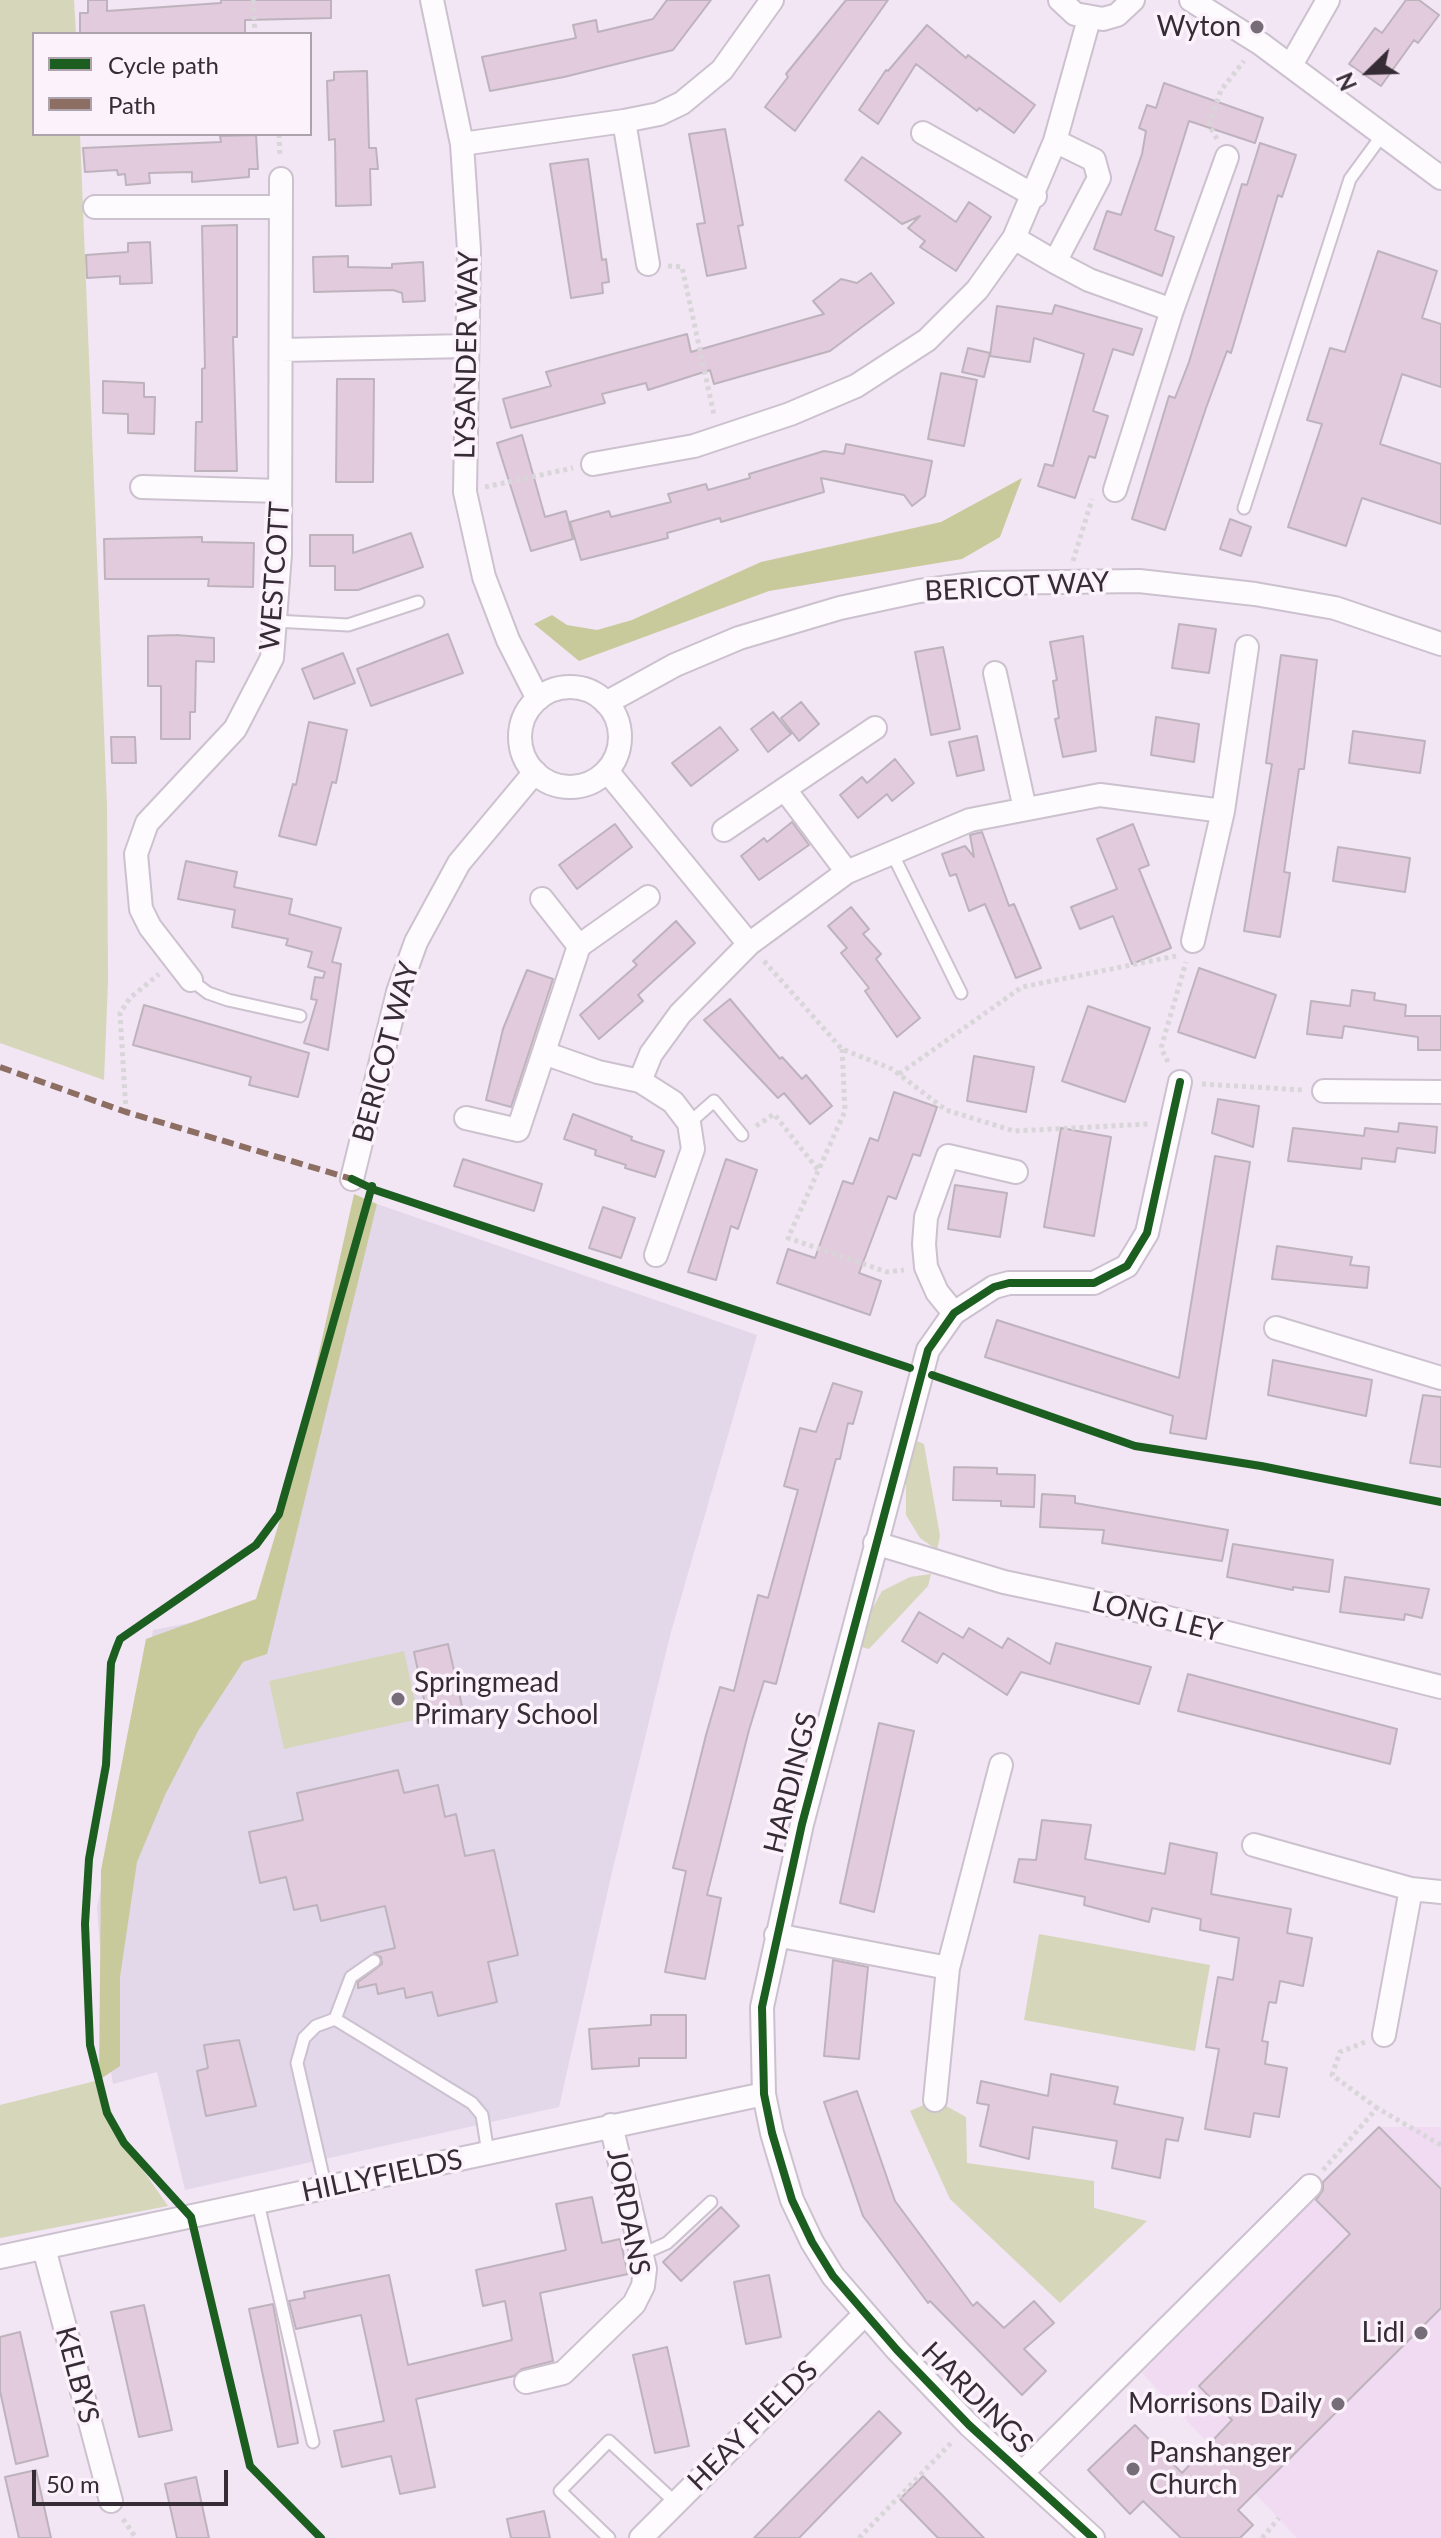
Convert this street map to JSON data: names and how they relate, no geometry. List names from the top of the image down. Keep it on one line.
{"streets":{"street":["LYSANDER WAY","WESTCOTT","BERICOT WAY","LONG LEY","HARDINGS","HILLYFIELDS","JORDANS","KELBYS","HEAY FIELDS"]},"crossings":[["LYSANDER WAY","BERICOT WAY"],["LONG LEY","HARDINGS"],["HARDINGS","HILLYFIELDS"],["HARDINGS","HEAY FIELDS"],["HILLYFIELDS","JORDANS"],["HILLYFIELDS","KELBYS"]],"places":["Wyton","Springmead Primary School","Lidl","Morrisons Daily","Panshanger Church"],"legend":["Cycle path","Path"],"scale_bar":"50 m","north":"bottom left"}
